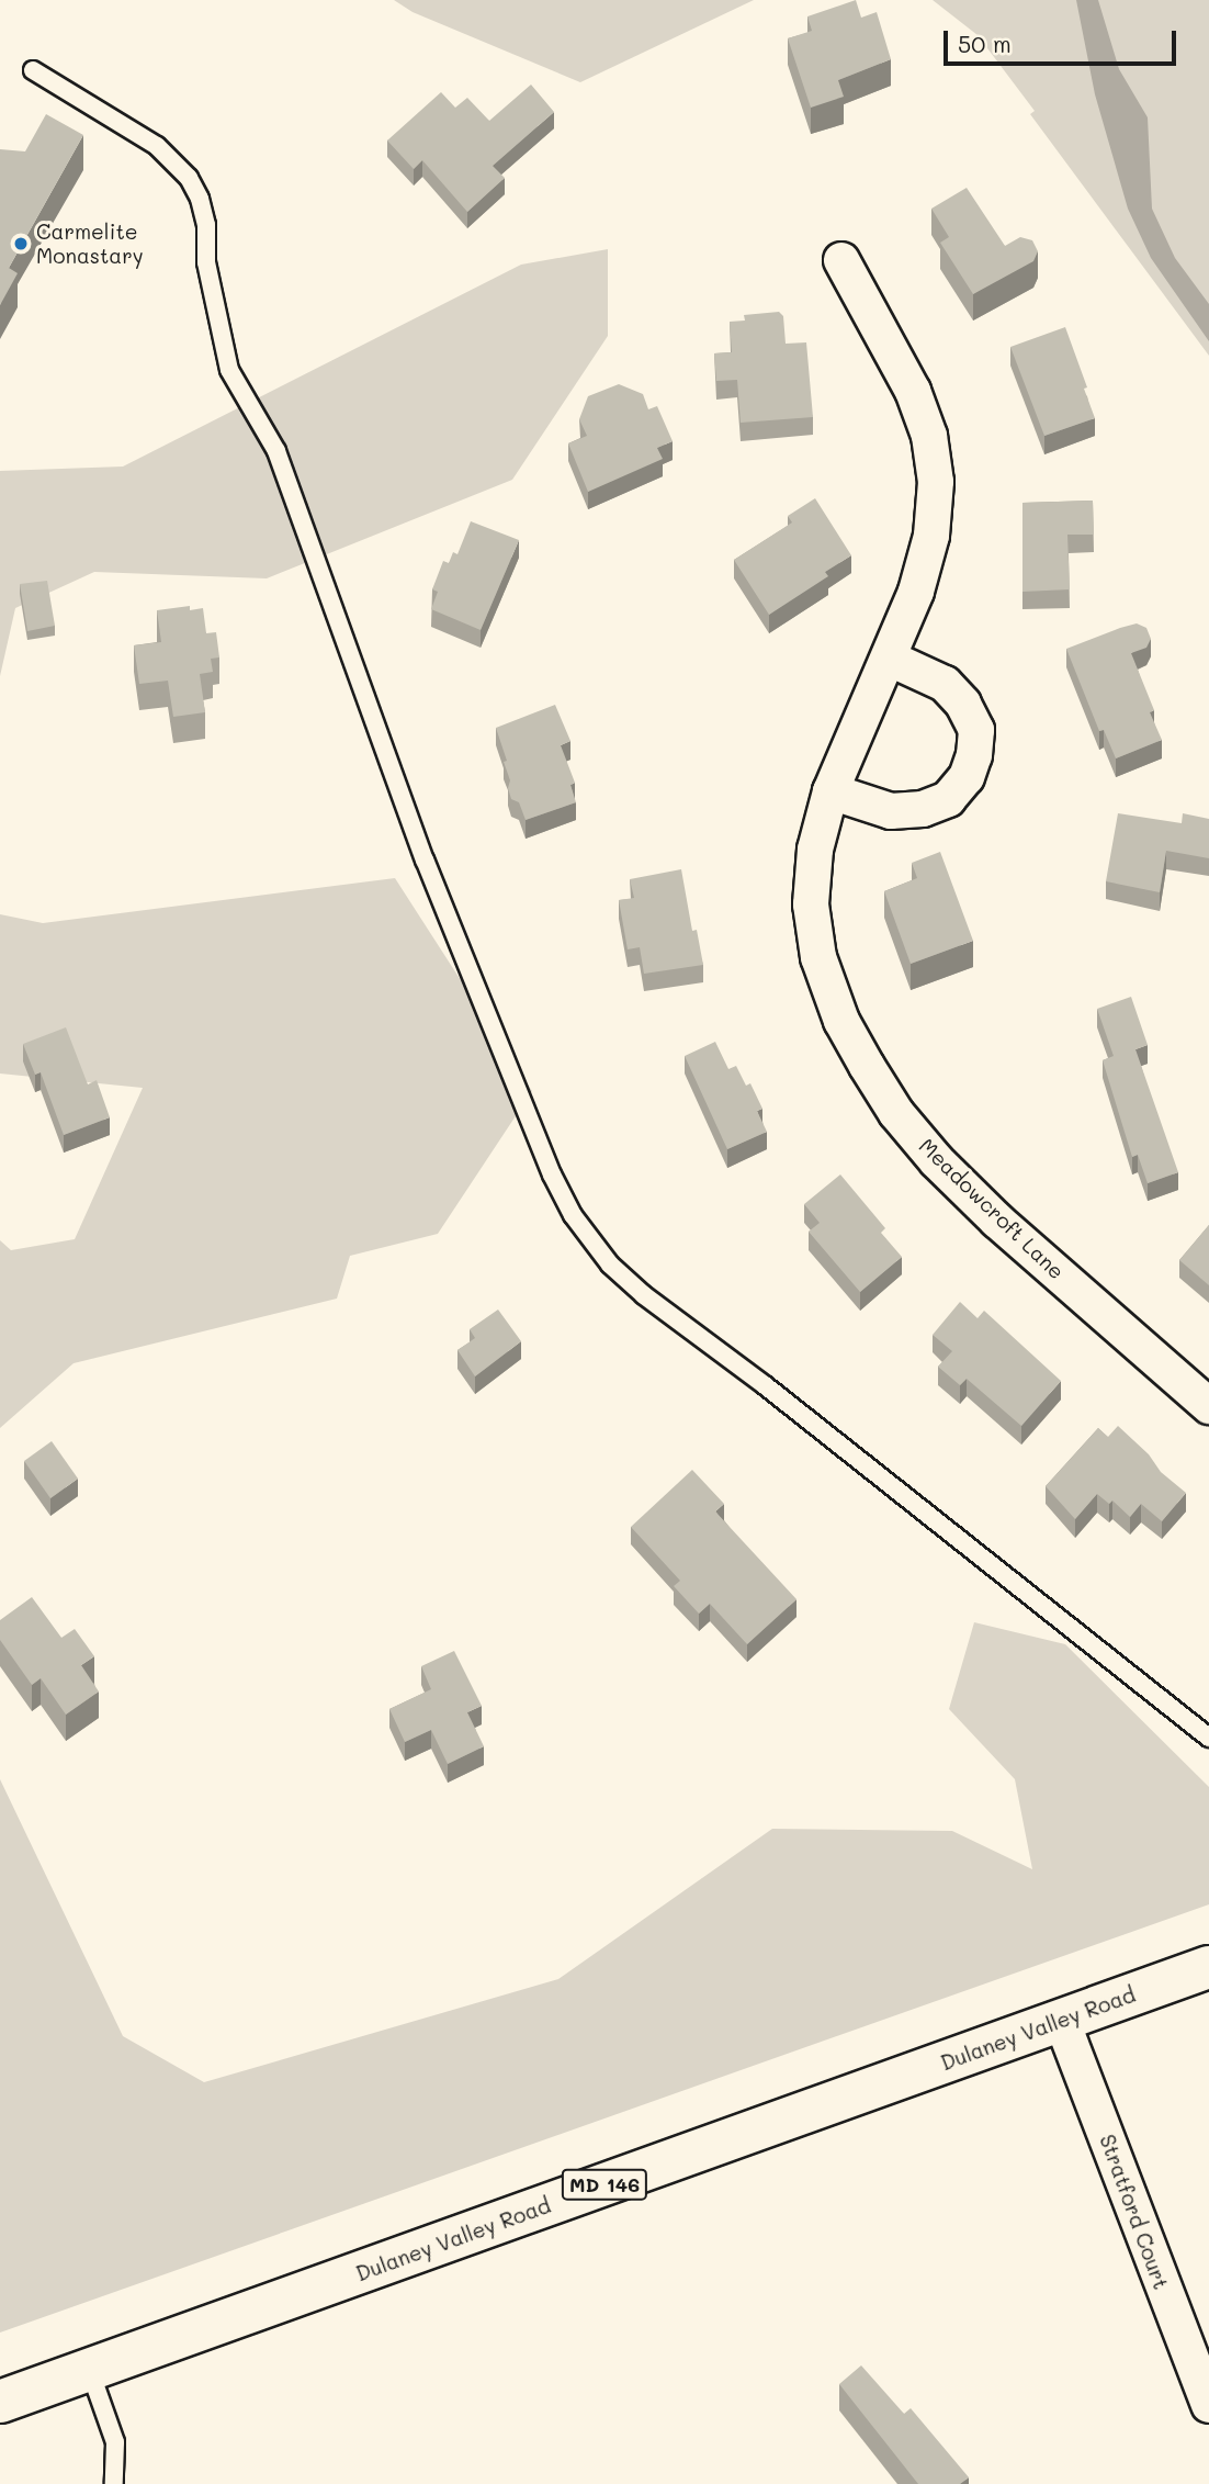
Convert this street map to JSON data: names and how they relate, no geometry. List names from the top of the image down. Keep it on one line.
{"streets":{"main road":["Dulaney Valley Road","MD 146"],"street":["Meadowcroft Lane","Stratford Court"]},"crossings":[["Dulaney Valley Road","Stratford Court"]],"places":["Carmelite Monastary"],"scale_bar":"50 m"}
